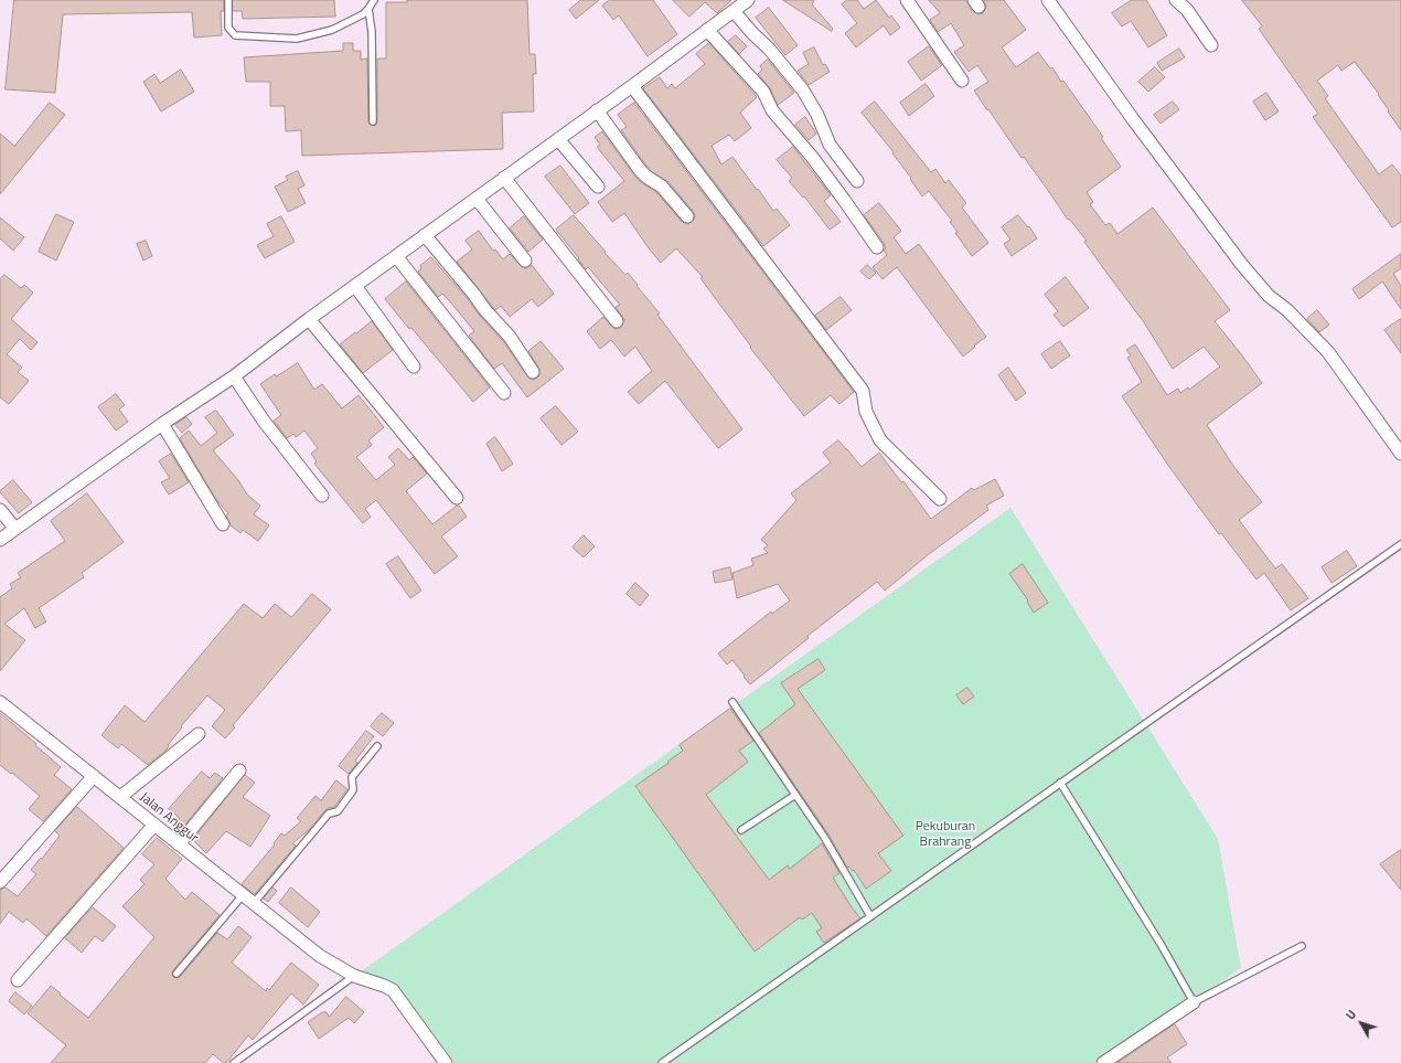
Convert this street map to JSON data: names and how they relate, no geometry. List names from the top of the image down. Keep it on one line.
{"streets":{"street":["Jalan Anggur"]},"parks":["Pekuburan Brahrang"],"north":"top left"}
